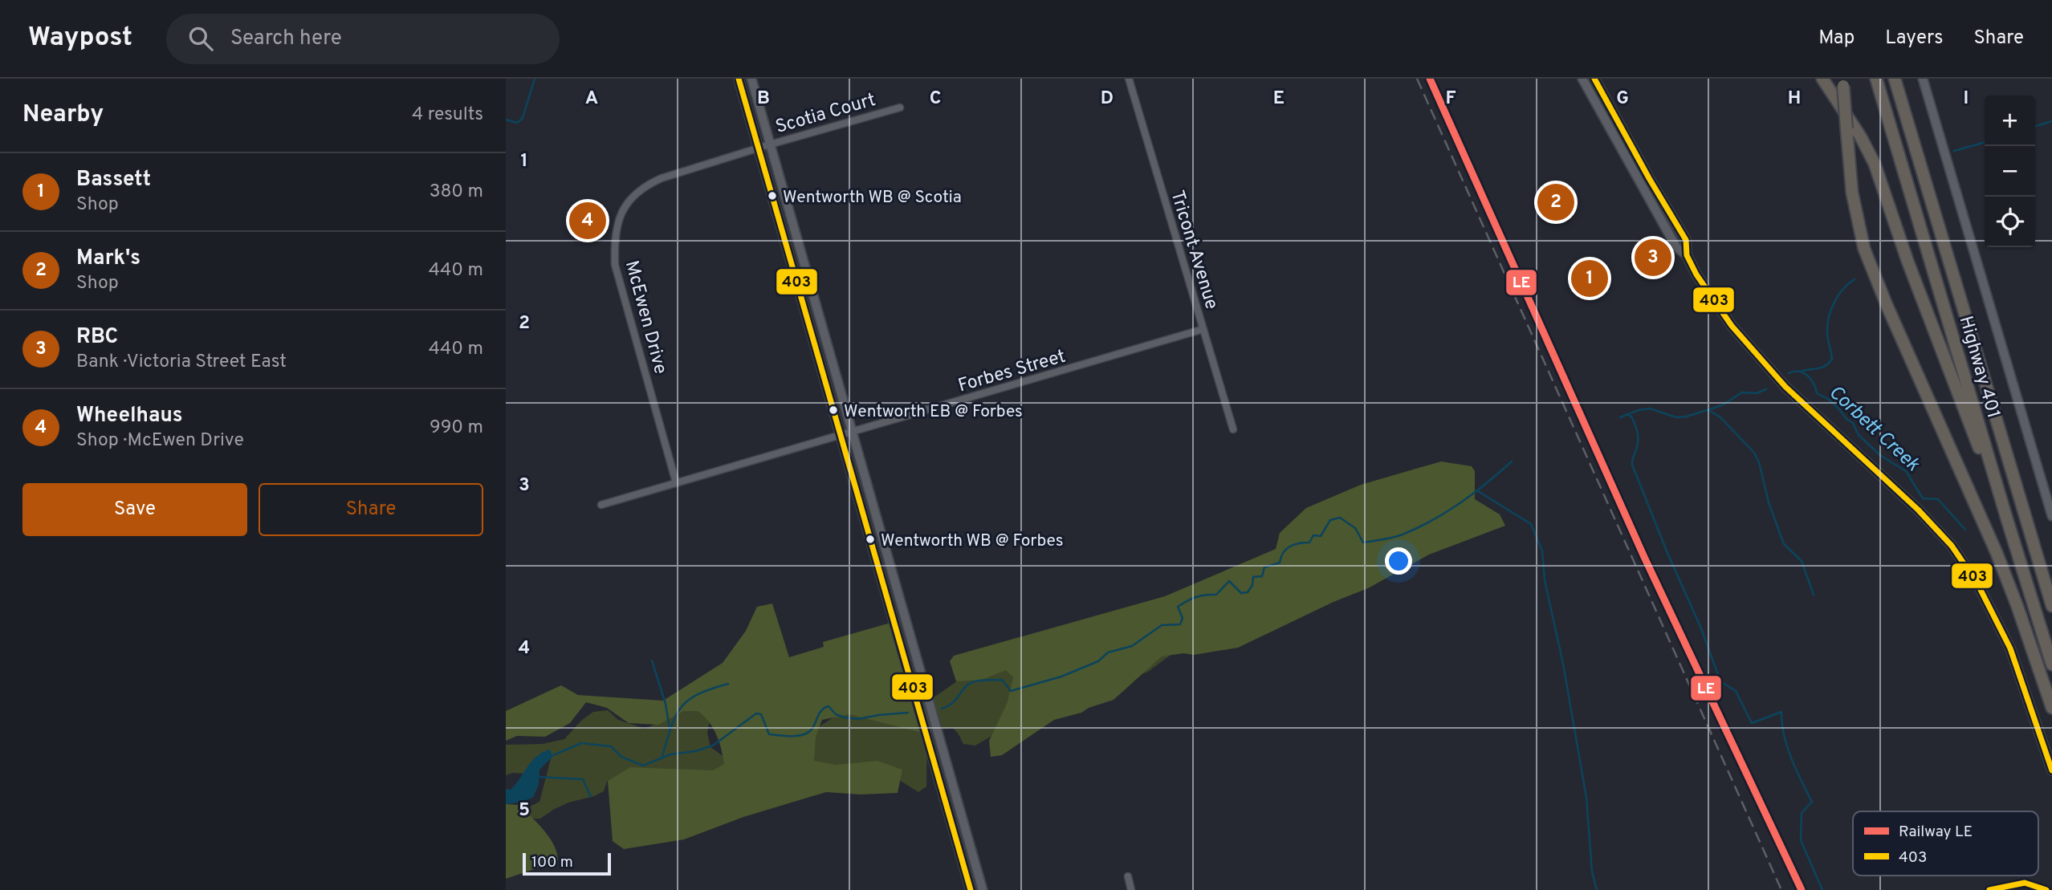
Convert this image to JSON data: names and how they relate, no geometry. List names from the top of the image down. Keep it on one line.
{"streets":{"highway":["Highway 401"],"street":["Scotia Court","Tricont Avenue","McEwen Drive","Forbes Street"]},"crossings":[["Scotia Court","McEwen Drive"],["Tricont Avenue","Forbes Street"],["McEwen Drive","Forbes Street"]],"water":["Corbett Creek"],"places":["Wentworth WB @ Scotia","Wentworth EB @ Forbes","Wentworth WB @ Forbes"],"lines":["rail line LE","transit line 403"],"legend":["Railway LE","403"],"scale_bar":"100 m","page":{"header":"Waypost","search":"Search here","nav":["Map","Layers","Share"],"heading":["Nearby","4 results"],"map_buttons":["+","−"],"list":[{"mark":"1","name":"Bassett","note":"Shop","value":"380 m"},{"mark":"2","name":"Mark's","note":"Shop","value":"440 m"},{"mark":"3","name":"RBC","note":"Bank · Victoria Street East","value":"440 m"},{"mark":"4","name":"Wheelhaus","note":"Shop · McEwen Drive","value":"990 m"}],"pins":["2","4","3","1"],"buttons":["Save","Share"],"scale":"100 m"},"grid":{"columns":["A","B","C","D","E","F","G","H","I"],"rows":["1","2","3","4","5"]}}
